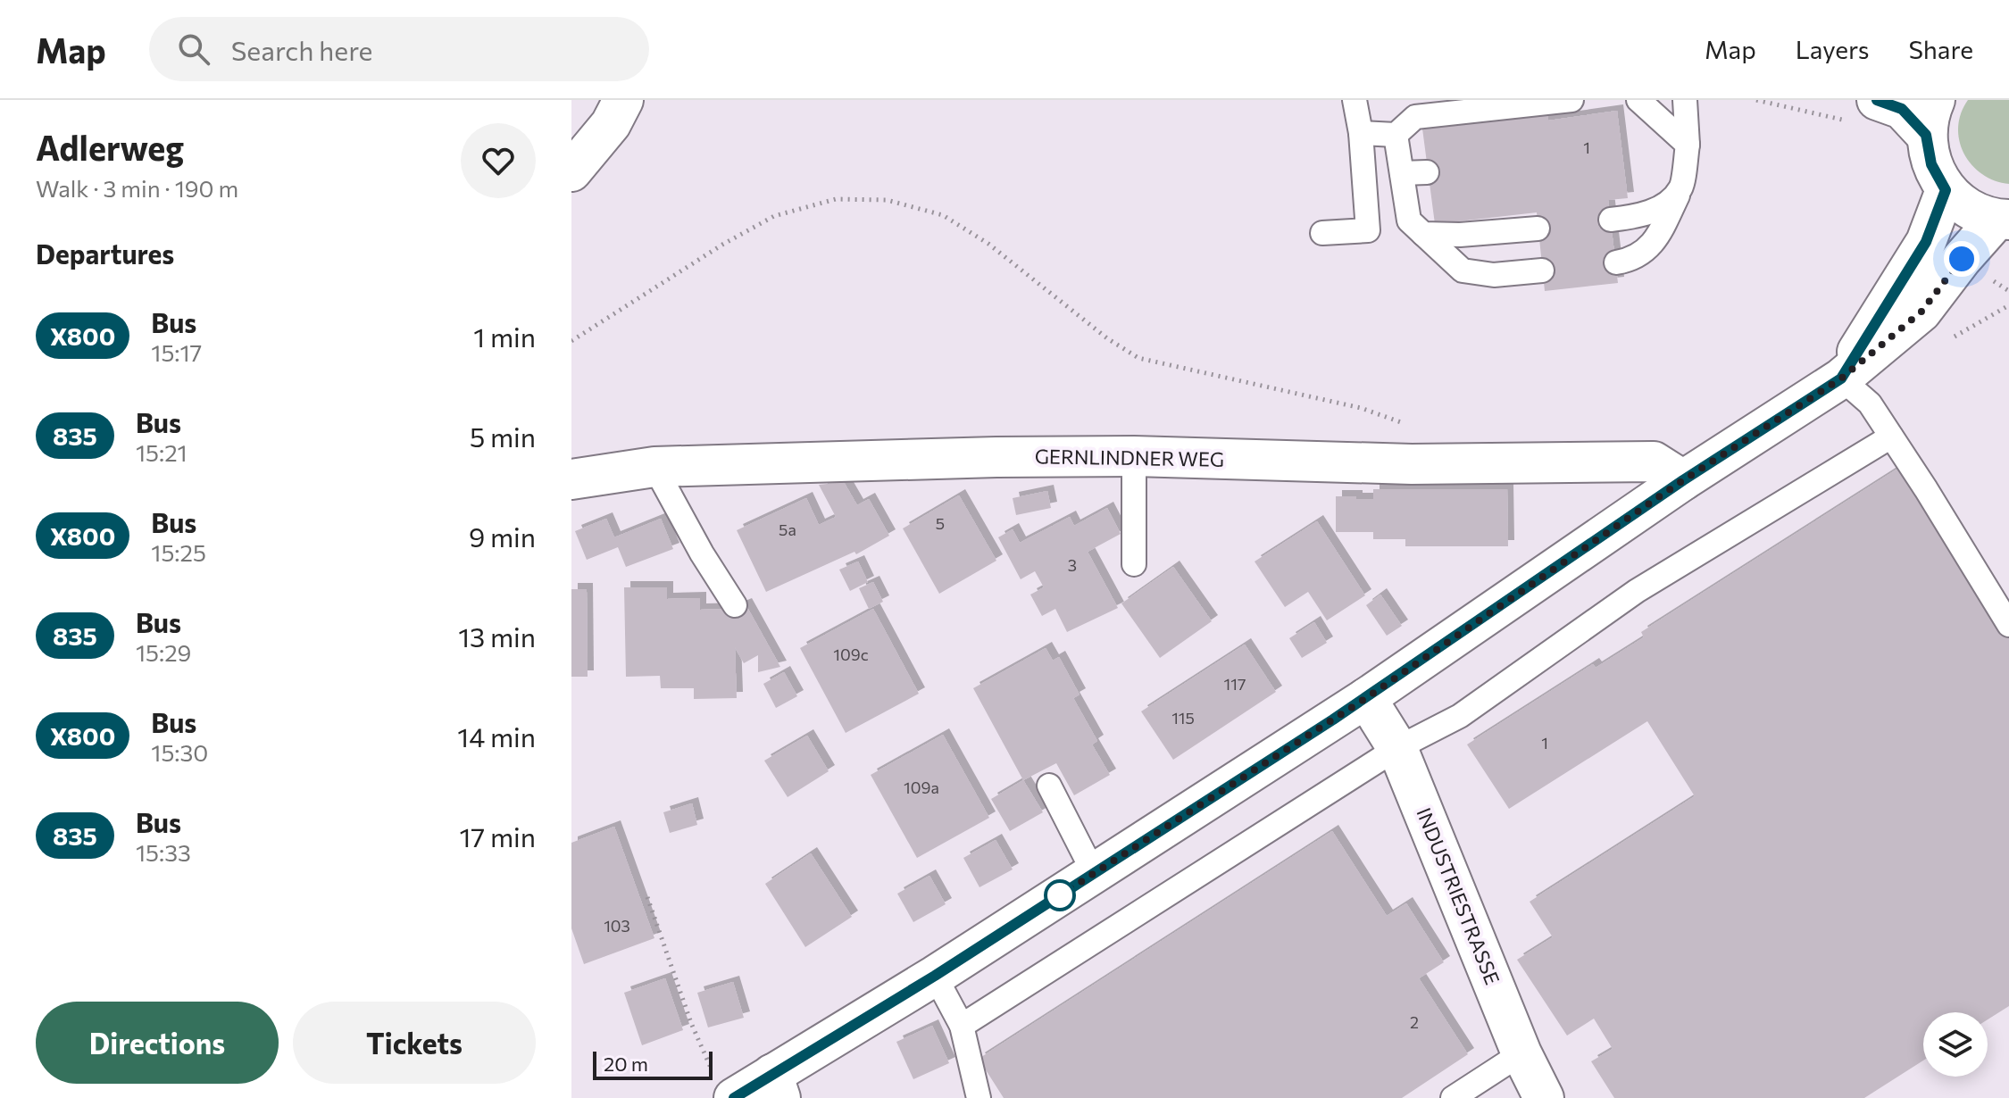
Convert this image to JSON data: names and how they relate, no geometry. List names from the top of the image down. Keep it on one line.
{"streets":{"street":["GERNLINDNER WEG","INDUSTRIESTRASSE"]},"lines":["bus line X800"],"house_numbers":["1","5","5a","3","109c","117","115","1","109a","103","2"],"scale_bar":"20 m","page":{"header":"Map","search":"Search here","nav":["Map","Layers","Share"],"heading":[["Adlerweg","Walk · 3 min · 190 m"],"Departures"],"list":[{"mark":"X800","name":"Bus","note":"15:17","value":"1 min"},{"mark":"835","name":"Bus","note":"15:21","value":"5 min"},{"mark":"X800","name":"Bus","note":"15:25","value":"9 min"},{"mark":"835","name":"Bus","note":"15:29","value":"13 min"},{"mark":"X800","name":"Bus","note":"15:30","value":"14 min"},{"mark":"835","name":"Bus","note":"15:33","value":"17 min"}],"buttons":["Directions","Tickets"],"scale":"20 m"}}
